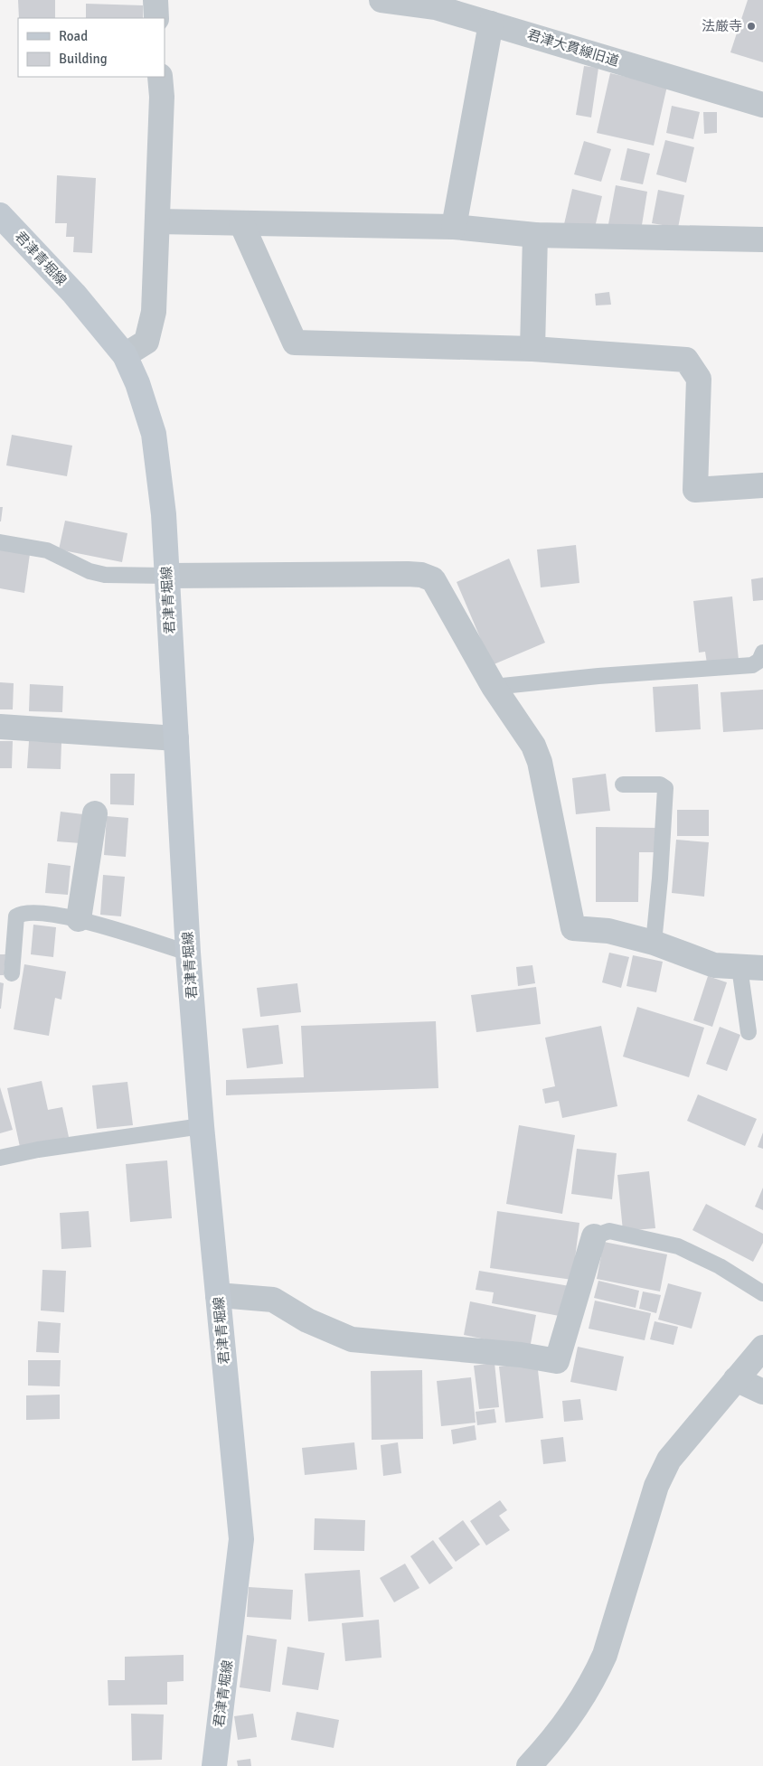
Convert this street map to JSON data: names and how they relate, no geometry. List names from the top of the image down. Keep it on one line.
{"streets":{"main road":["君津青堀線"],"street":["君津大貫線旧道"]},"places":["法厳寺"],"legend":["Road","Building"]}
